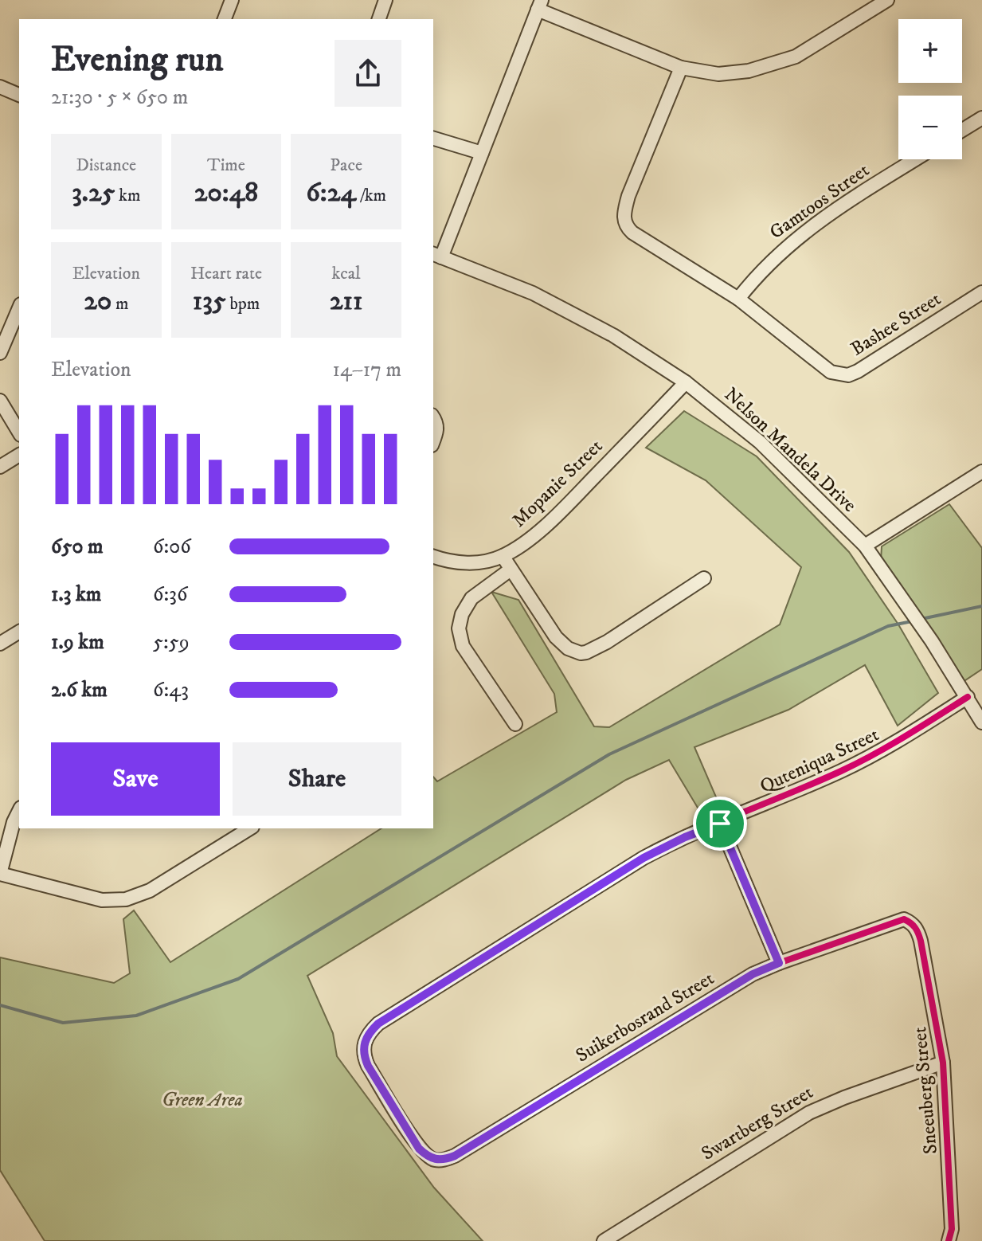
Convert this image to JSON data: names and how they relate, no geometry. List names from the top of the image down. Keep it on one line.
{"streets":{"street":["Gamtoos Street","Bashee Street","Nelson Mandela Drive","Mopanie Street","Quteniqua Street","Suikerbosrand Street","Sneeuberg Street","Swartberg Street"]},"crossings":[["Gamtoos Street","Bashee Street"],["Nelson Mandela Drive","Mopanie Street"],["Nelson Mandela Drive","Quteniqua Street"],["Quteniqua Street","Suikerbosrand Street"],["Suikerbosrand Street","Sneeuberg Street"],["Sneeuberg Street","Swartberg Street"]],"parks":["Green Area"],"page":{"map_buttons":["+","−"],"heading":["Evening run","21:30 · 5 × 650 m"],"stats":[["Distance","3.25 km"],["Time","20:48"],["Pace","6:24 /km"],["Elevation","20 m"],["Heart rate","135 bpm"],["kcal","211"]],"chart":["Elevation","14–17 m"],"list":[{"name":"650 m","note":"6:06"},{"name":"1.3 km","note":"6:36"},{"name":"1.9 km","note":"5:59"},{"name":"2.6 km","note":"6:43"}],"buttons":["Save","Share"]}}
